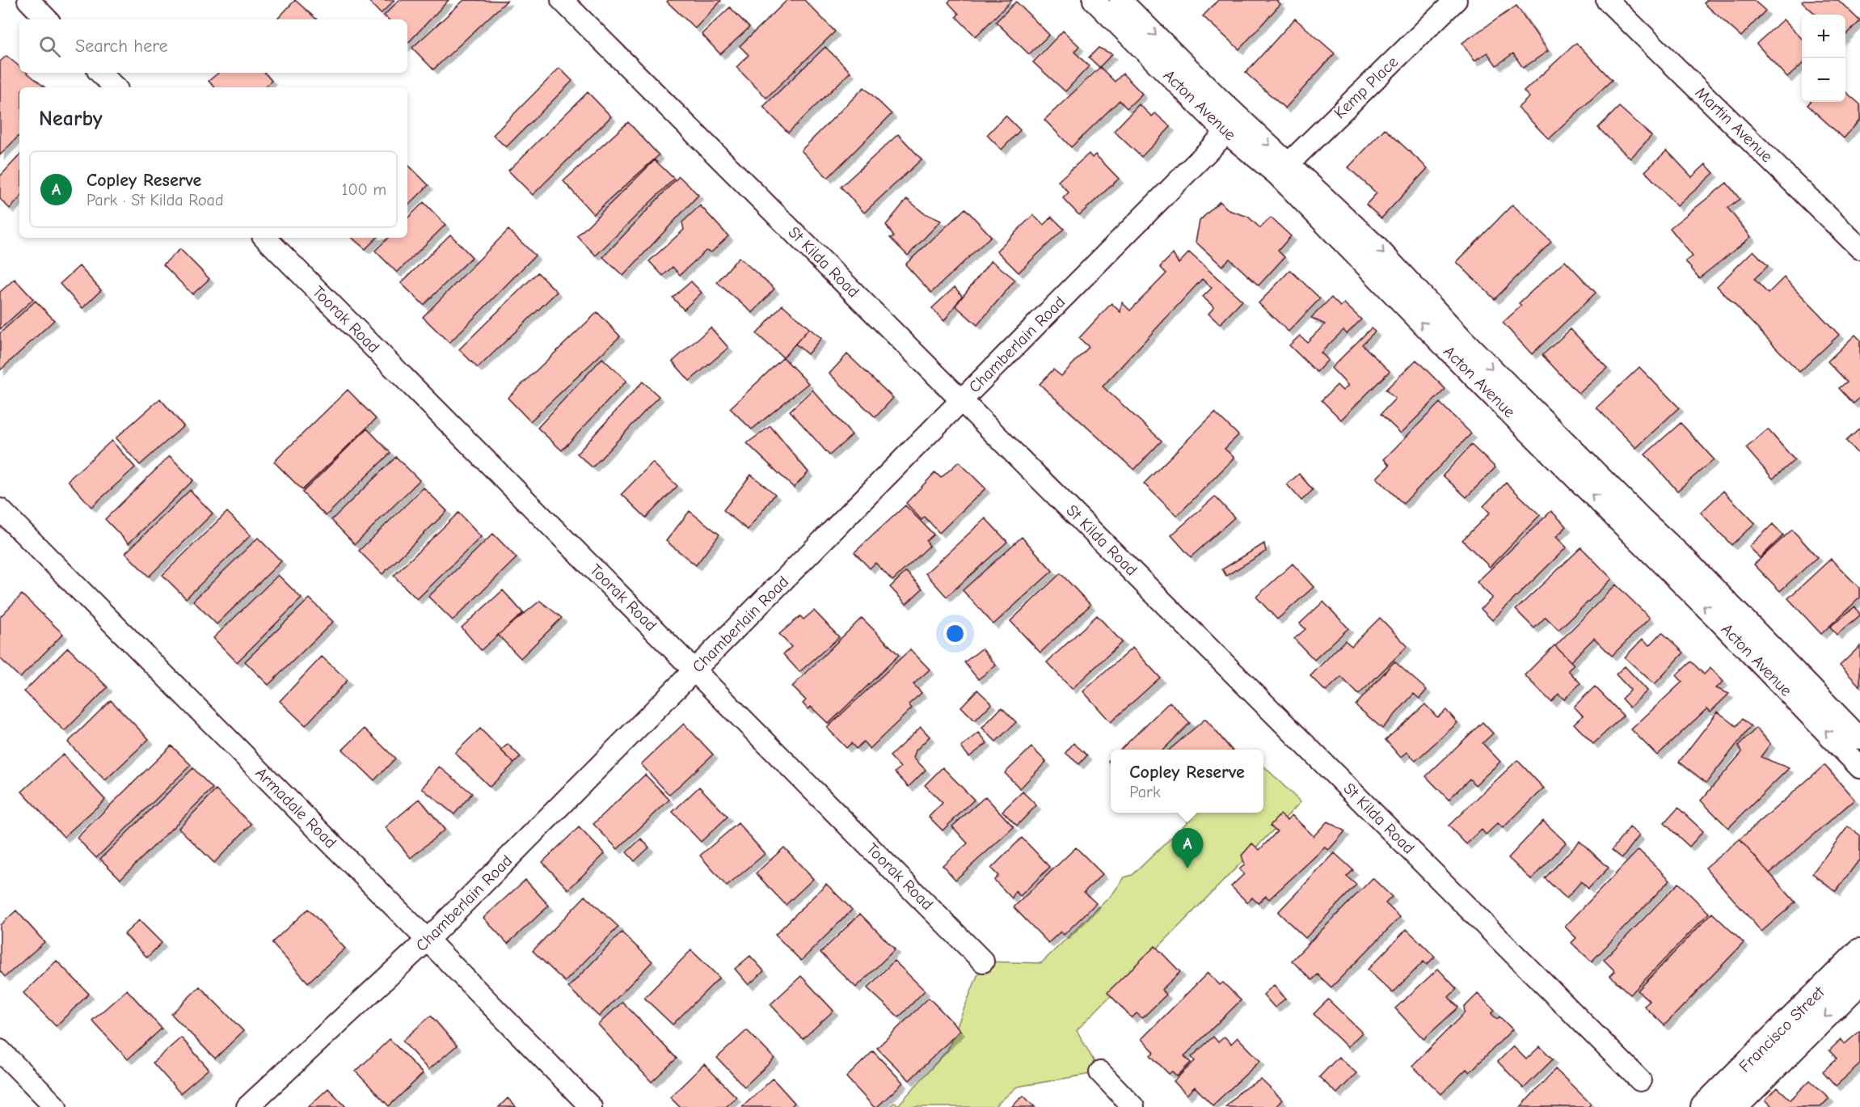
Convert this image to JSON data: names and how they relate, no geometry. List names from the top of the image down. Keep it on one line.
{"streets":{"street":["Kemp Place","Acton Avenue","Martin Avenue","St Kilda Road","Toorak Road","Chamberlain Road","Armadale Road","Francisco Street"]},"crossings":[["Kemp Place","Acton Avenue"],["Acton Avenue","Chamberlain Road"],["St Kilda Road","Chamberlain Road"],["Toorak Road","Chamberlain Road"],["Chamberlain Road","Armadale Road"]],"page":{"map_buttons":["+","−"],"search":"Search here","heading":"Nearby","list":[{"mark":"A","name":"Copley Reserve","note":"Park · St Kilda Road","value":"100 m"}],"popup":["Copley Reserve","Park"],"pins":"A"}}
